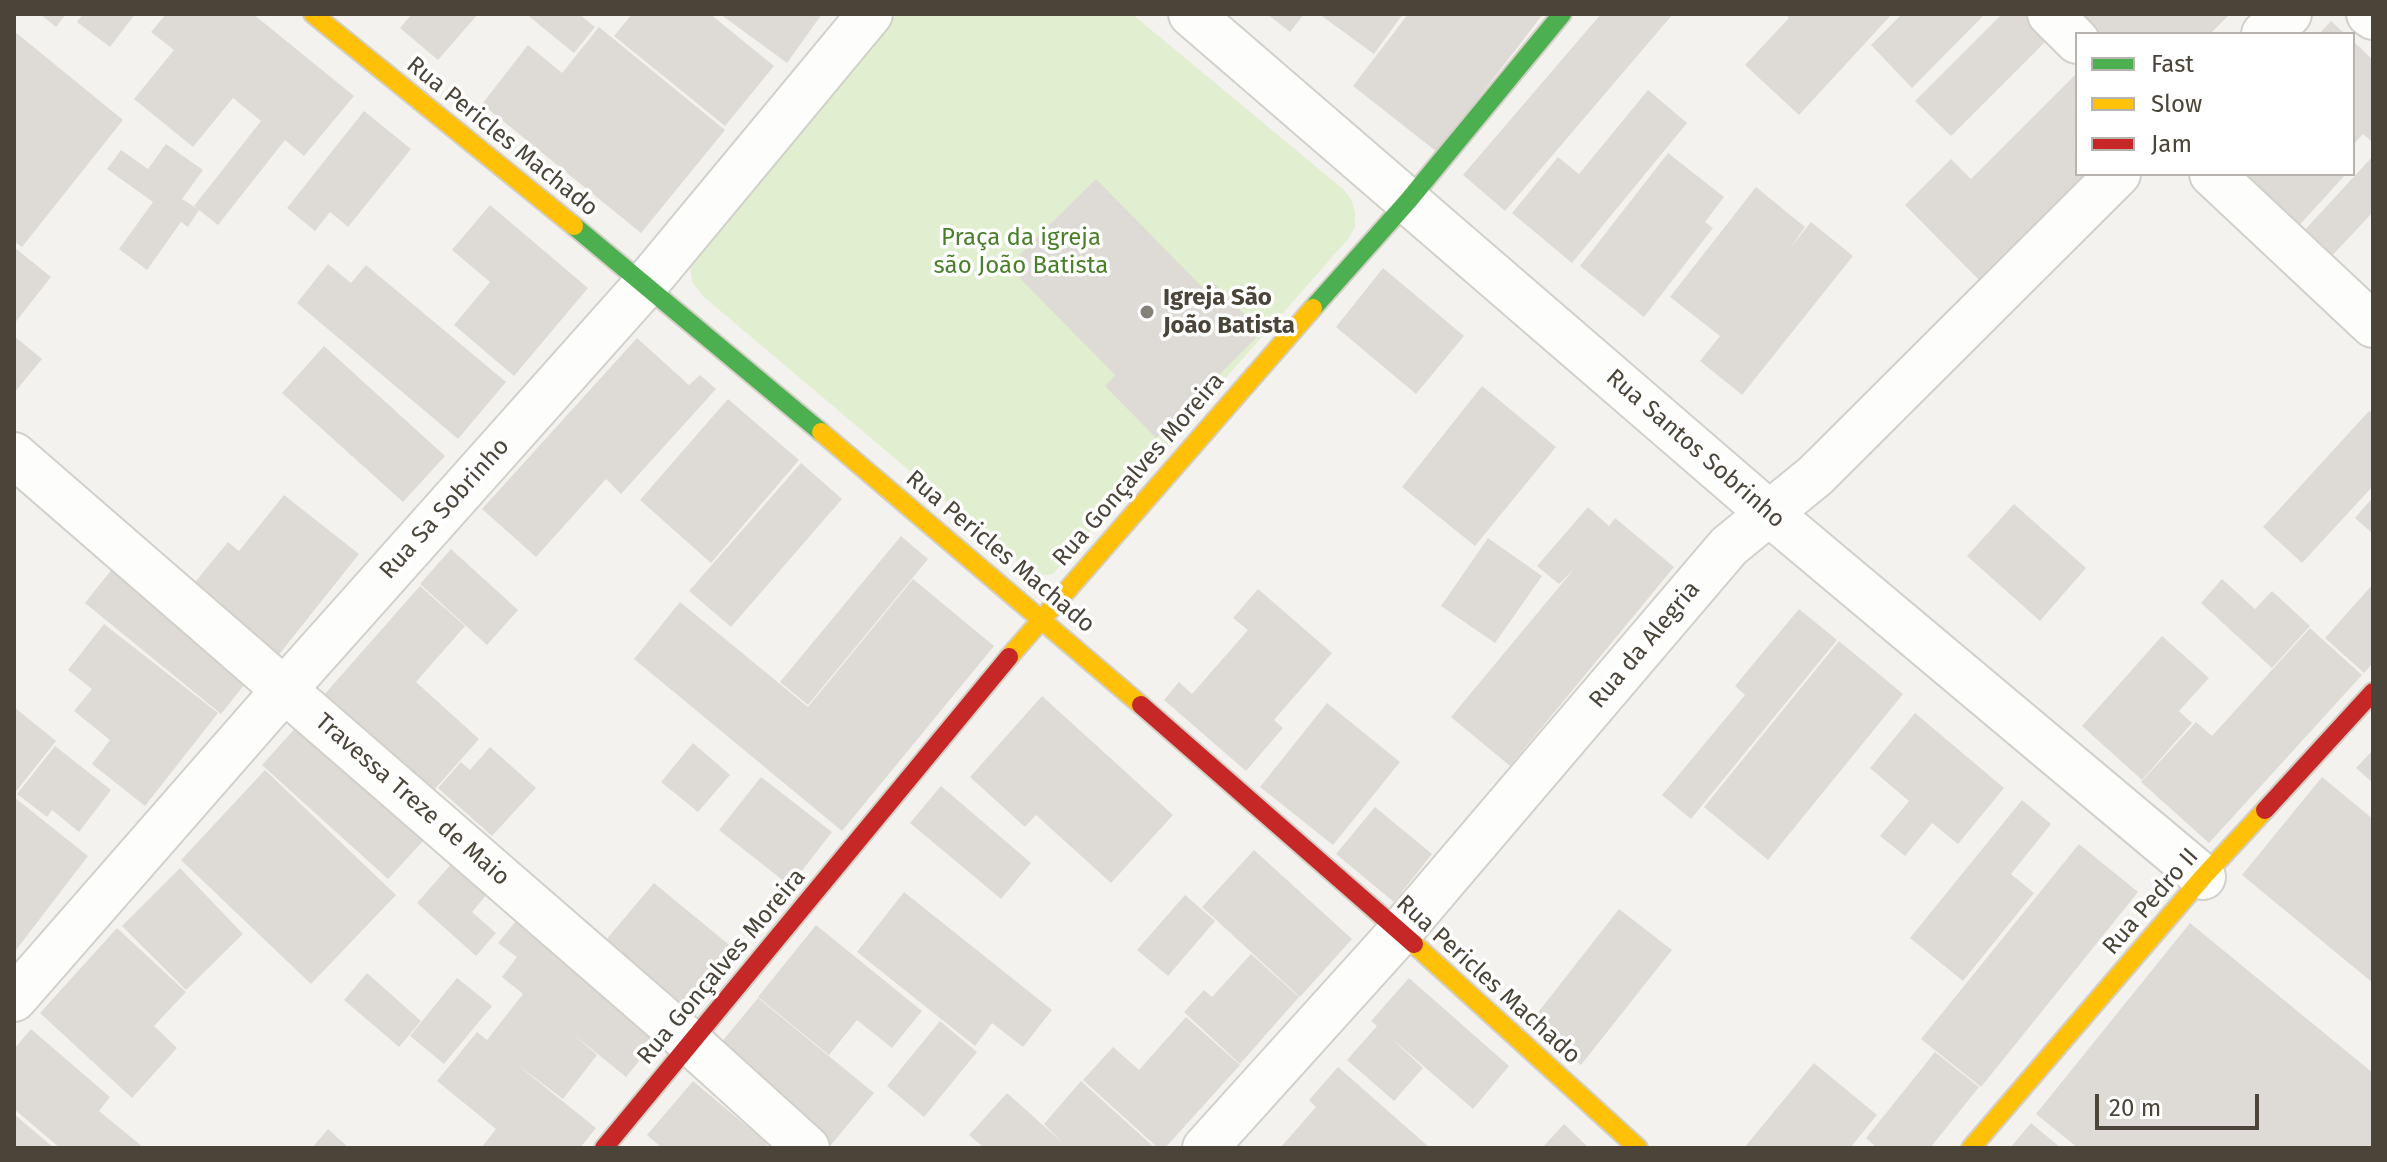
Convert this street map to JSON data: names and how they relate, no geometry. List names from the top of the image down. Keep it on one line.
{"streets":{"street":["Rua Pericles Machado","Rua Santos Sobrinho","Rua Gonçalves Moreira","Rua Sa Sobrinho","Rua da Alegria","Travessa Treze de Maio","Rua Pedro II"]},"crossings":[["Rua Pericles Machado","Rua Gonçalves Moreira"],["Rua Pericles Machado","Rua Sa Sobrinho"],["Rua Pericles Machado","Rua da Alegria"],["Rua Santos Sobrinho","Rua Gonçalves Moreira"],["Rua Santos Sobrinho","Rua da Alegria"],["Rua Santos Sobrinho","Rua Pedro II"],["Rua Gonçalves Moreira","Travessa Treze de Maio"],["Rua Sa Sobrinho","Travessa Treze de Maio"]],"parks":["Praça da igreja são João Batista"],"places":["Igreja São João Batista"],"legend":["Fast","Slow","Jam"],"scale_bar":"20 m"}
